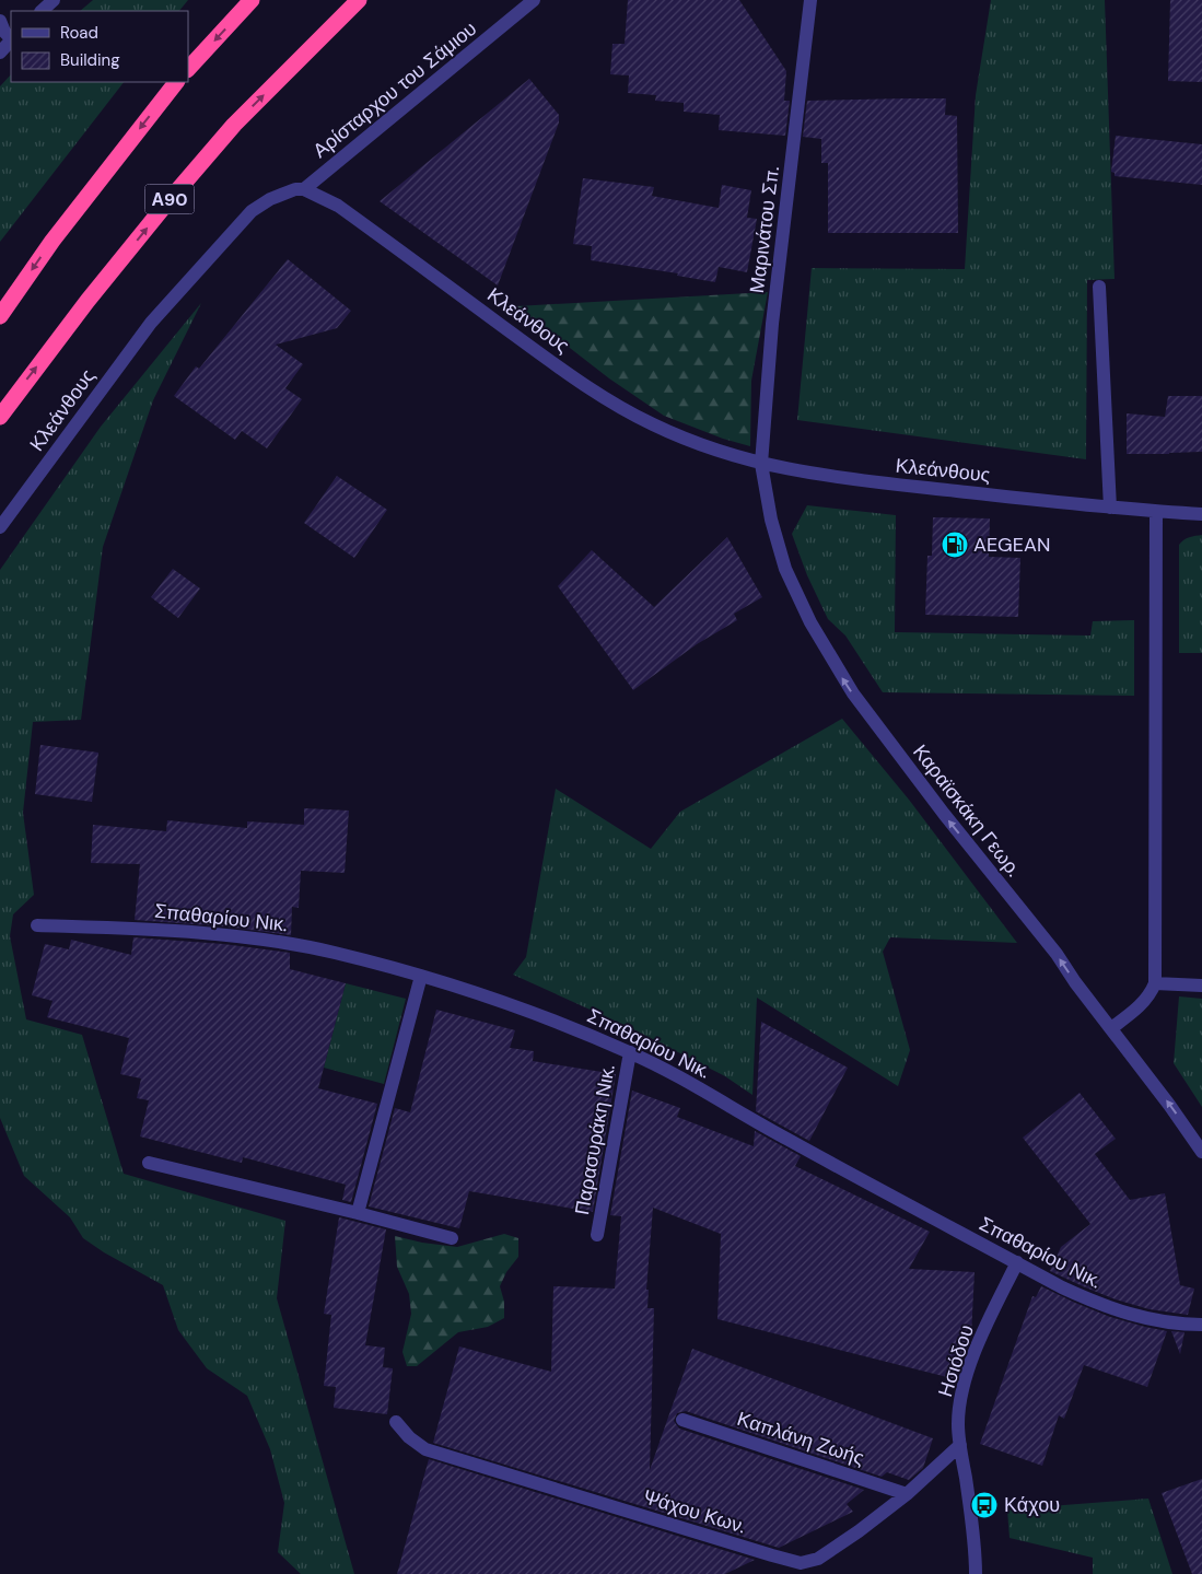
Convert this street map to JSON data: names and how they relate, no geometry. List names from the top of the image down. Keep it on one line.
{"streets":{"highway":["Α90"],"street":["Αρίσταρχου του Σάμιου","Μαρινάτου Σπ.","Κλεάνθους","Καραϊσκάκη Γεωρ.","Σπαθαρίου Νικ.","Παρασυράκη Νικ.","Ησιόδου","Καπλάνη Ζωής","Ψάχου Κων."]},"crossings":[["Αρίσταρχου του Σάμιου","Κλεάνθους"],["Μαρινάτου Σπ.","Κλεάνθους"],["Μαρινάτου Σπ.","Καραϊσκάκη Γεωρ."],["Κλεάνθους","Καραϊσκάκη Γεωρ."],["Σπαθαρίου Νικ.","Παρασυράκη Νικ."],["Σπαθαρίου Νικ.","Ησιόδου"],["Ησιόδου","Ψάχου Κων."],["Καπλάνη Ζωής","Ψάχου Κων."]],"one_way":["Καραϊσκάκη Γεωρ."],"places":{"fuel station":["AEGEAN"],"bus stop":["Κάχου"]},"legend":["Road","Building"]}
